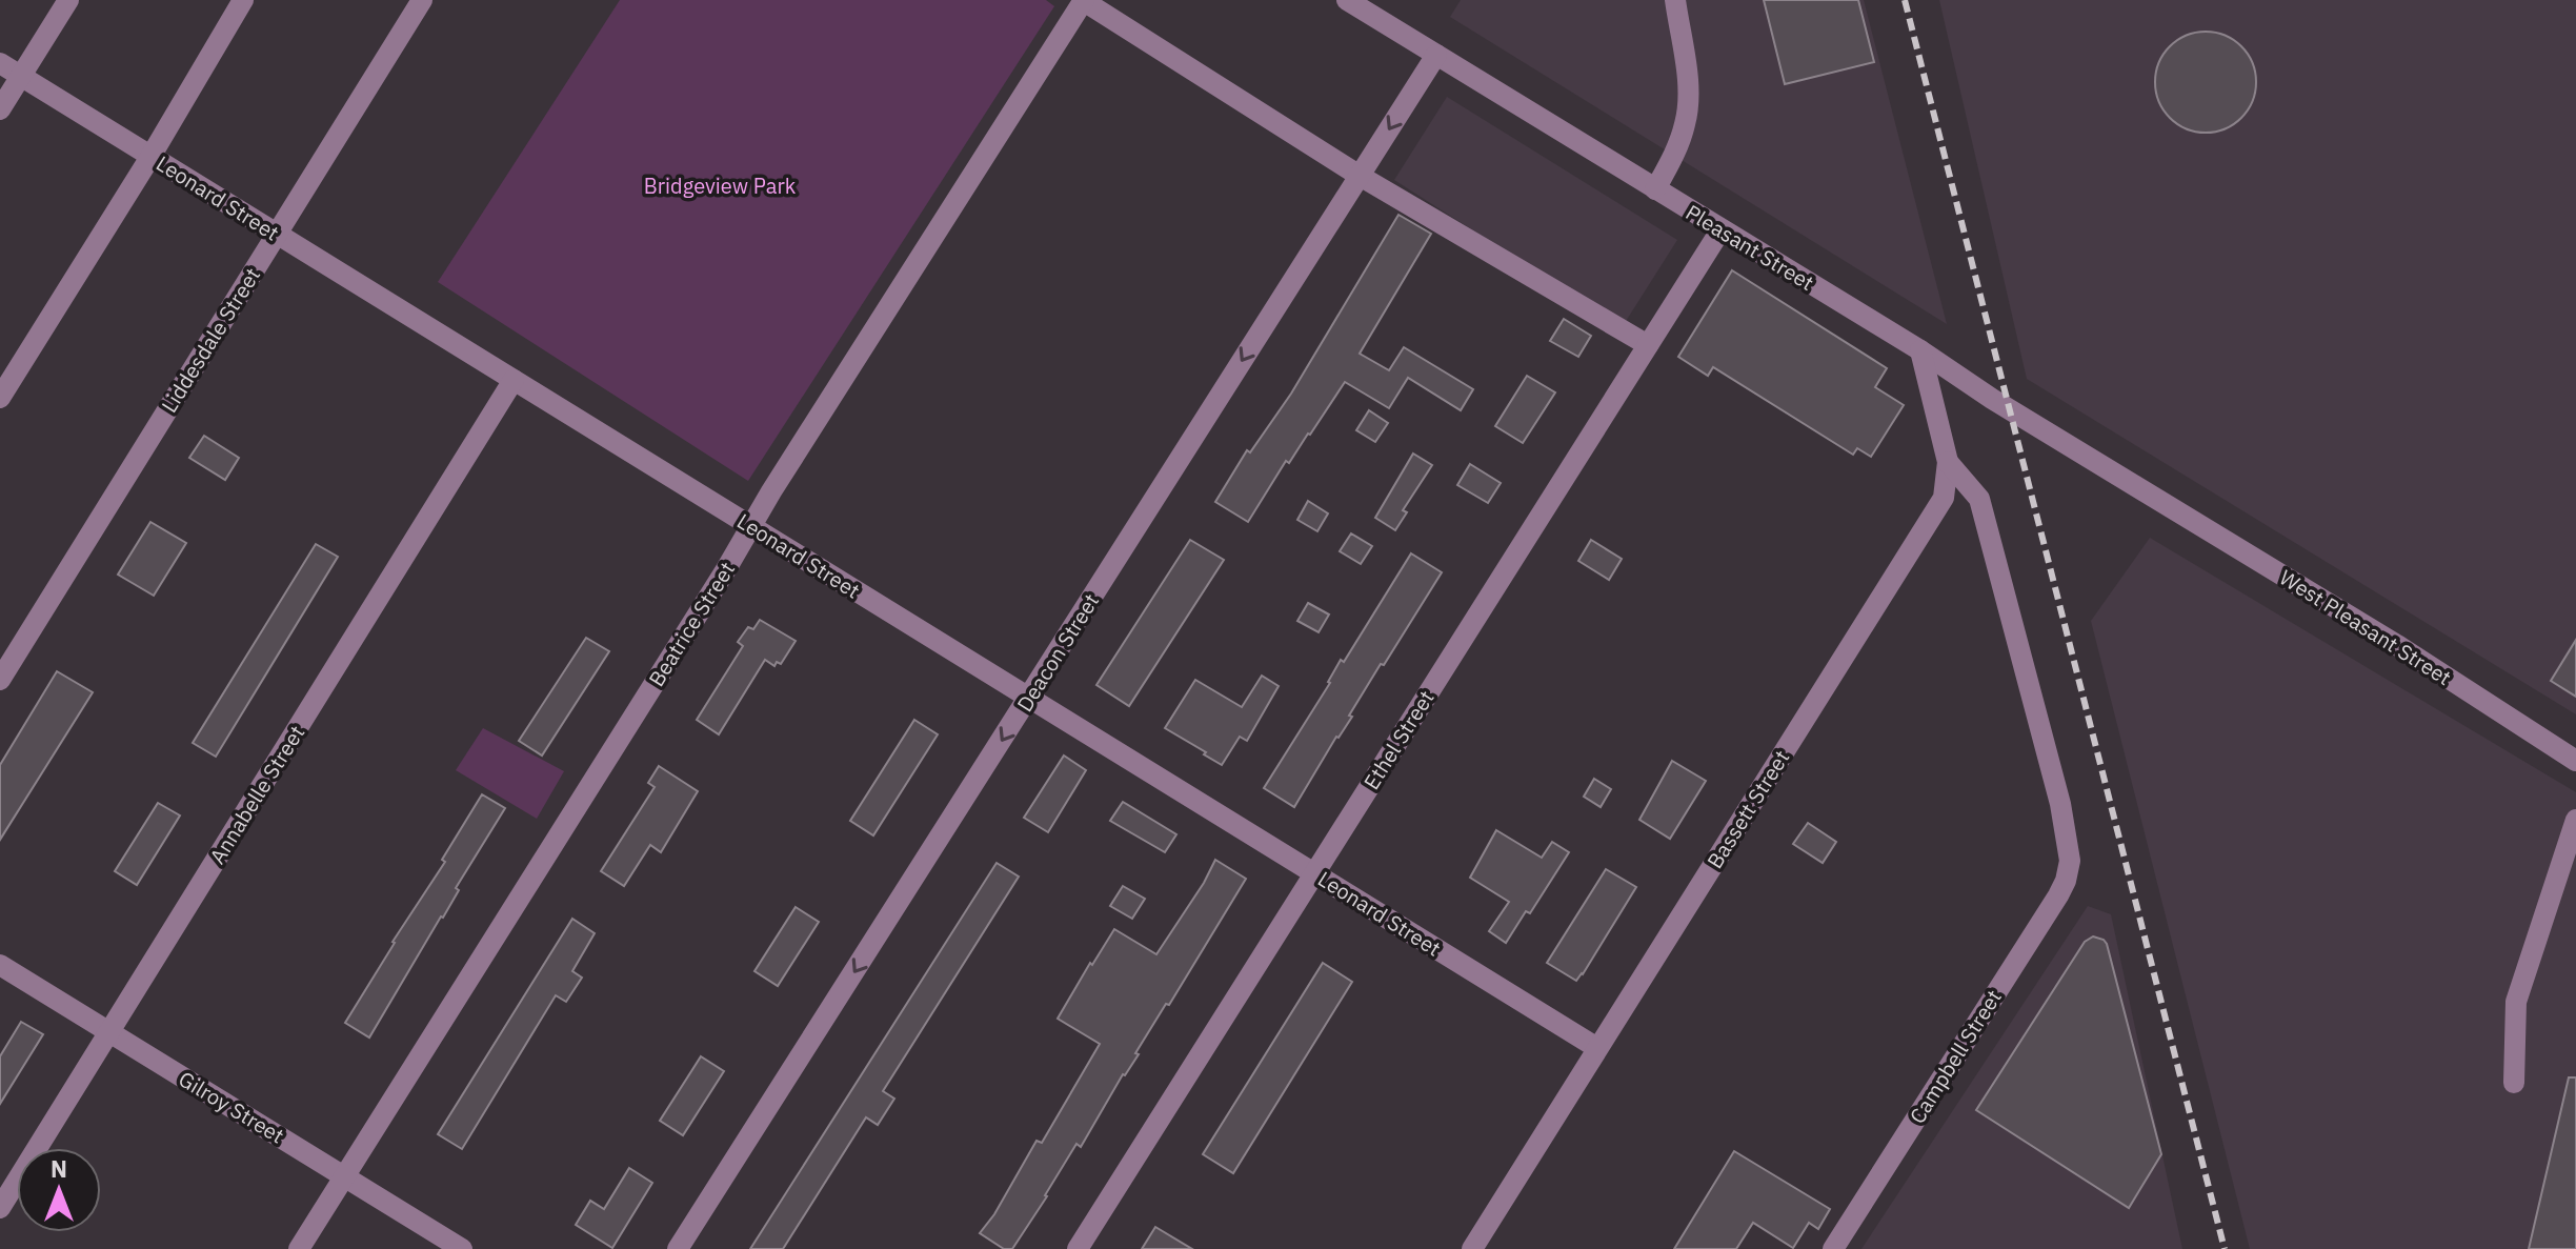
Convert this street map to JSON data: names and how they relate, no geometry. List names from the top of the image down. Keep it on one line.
{"streets":{"street":["Leonard Street","Pleasant Street","Liddesdale Street","Beatrice Street","West Pleasant Street","Deacon Street","Ethel Street","Annabelle Street","Bassett Street","Campbell Street","Gilroy Street"]},"crossings":[["Leonard Street","Liddesdale Street"],["Leonard Street","Beatrice Street"],["Leonard Street","Deacon Street"],["Leonard Street","Ethel Street"],["Leonard Street","Annabelle Street"],["Leonard Street","Bassett Street"],["Pleasant Street","West Pleasant Street"],["Pleasant Street","Deacon Street"],["Pleasant Street","Ethel Street"],["Pleasant Street","Bassett Street"],["Beatrice Street","Gilroy Street"],["Annabelle Street","Gilroy Street"],["Bassett Street","Campbell Street"]],"one_way":["Deacon Street"],"parks":["Bridgeview Park"],"north":"top"}
